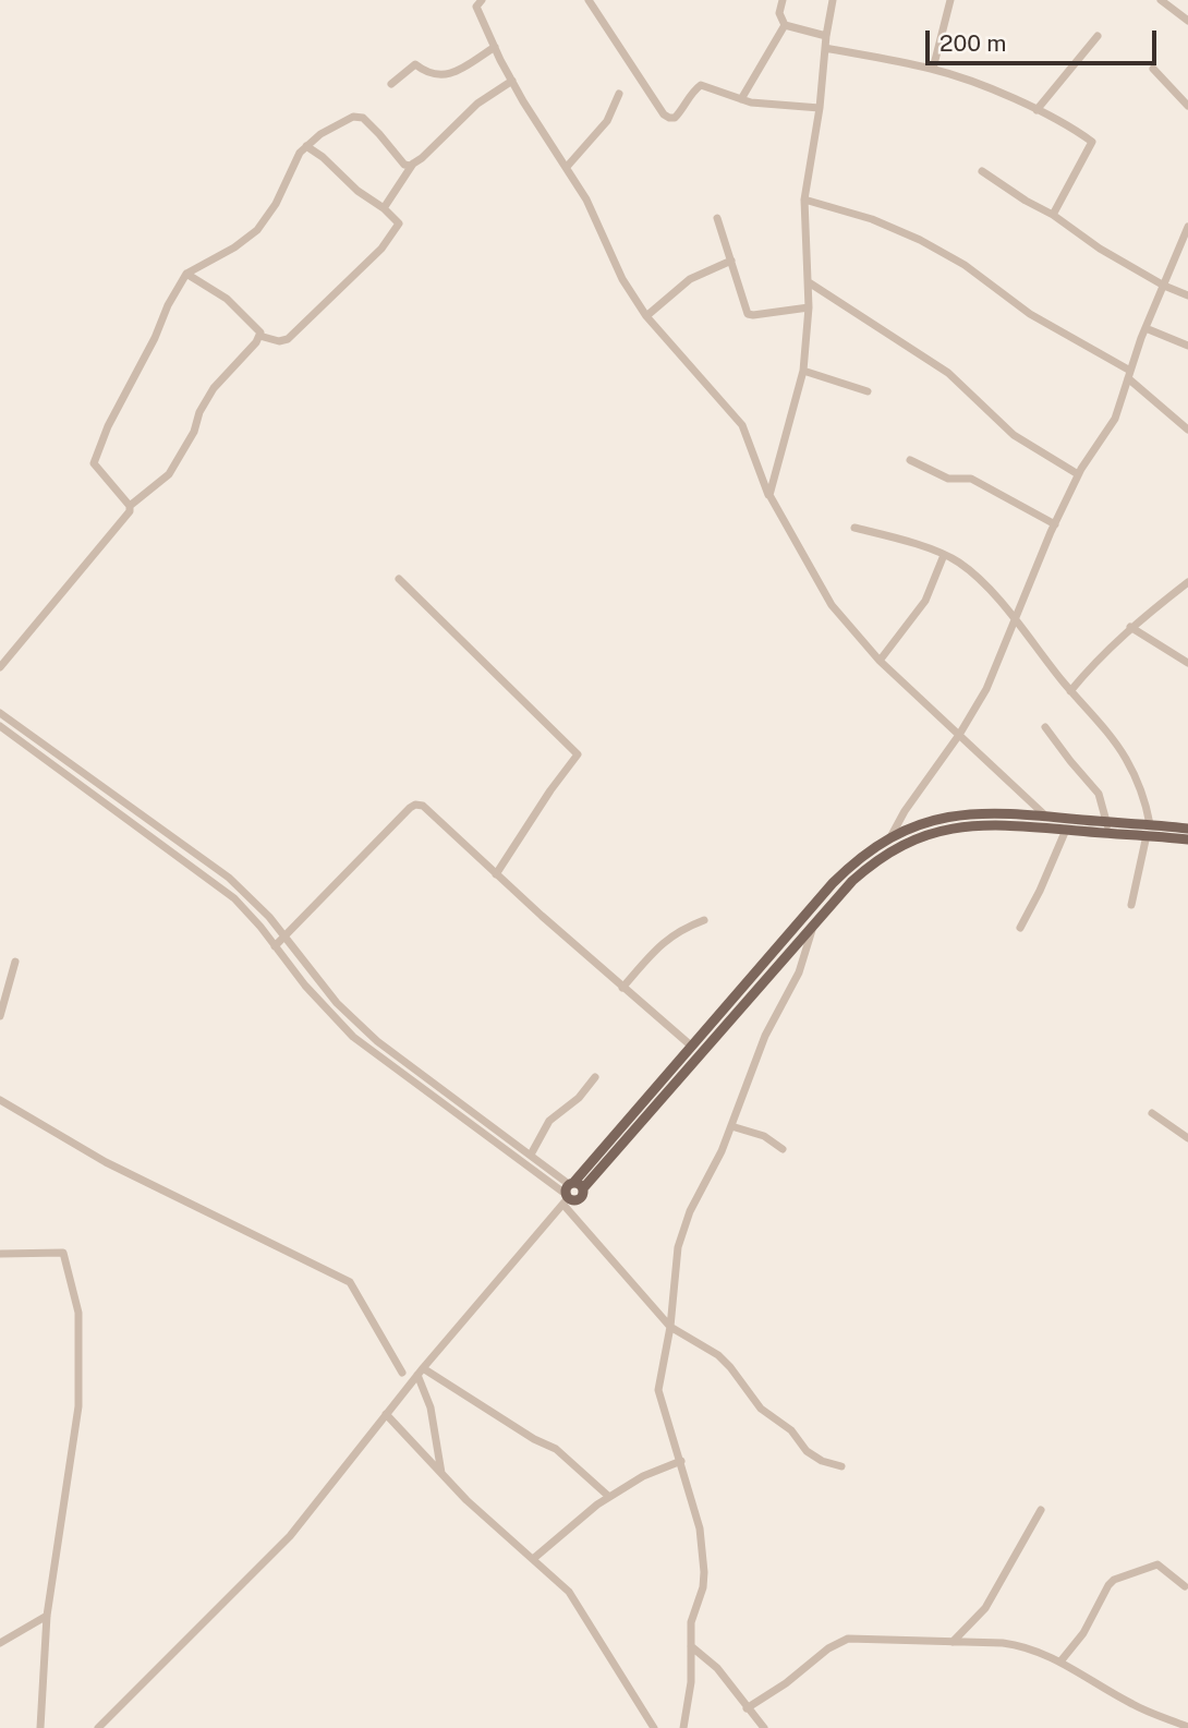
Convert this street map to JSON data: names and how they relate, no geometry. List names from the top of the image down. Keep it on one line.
{"scale_bar":"200 m"}
